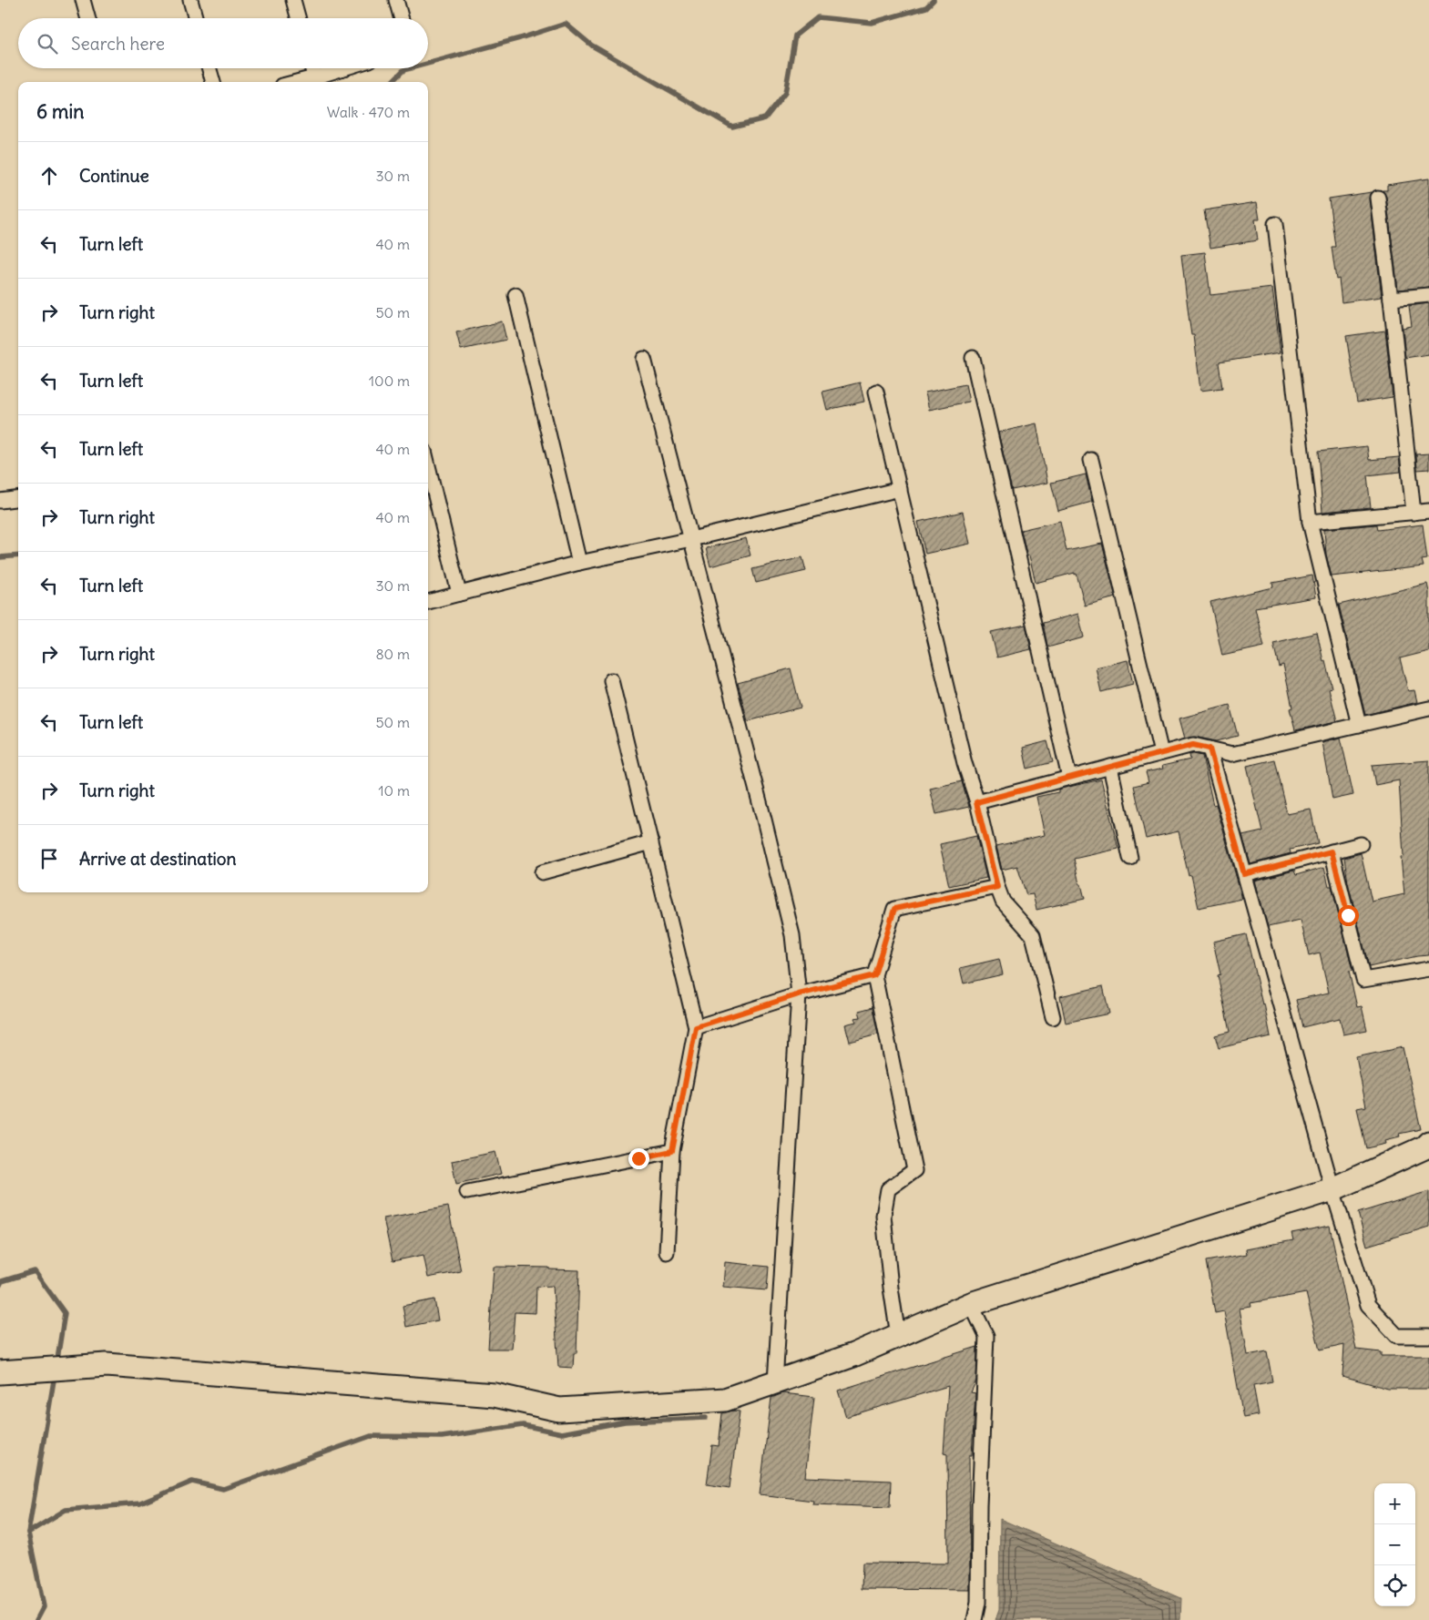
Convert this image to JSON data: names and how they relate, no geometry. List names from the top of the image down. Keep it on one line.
{"page":{"search":"Search here","heading":["6 min","Walk · 470 m"],"list":[["Continue","30 m"],["Turn left","40 m"],["Turn right","50 m"],["Turn left","100 m"],["Turn left","40 m"],["Turn right","40 m"],["Turn left","30 m"],["Turn right","80 m"],["Turn left","50 m"],["Turn right","10 m"],"Arrive at destination"],"map_buttons":["+","−"]}}
